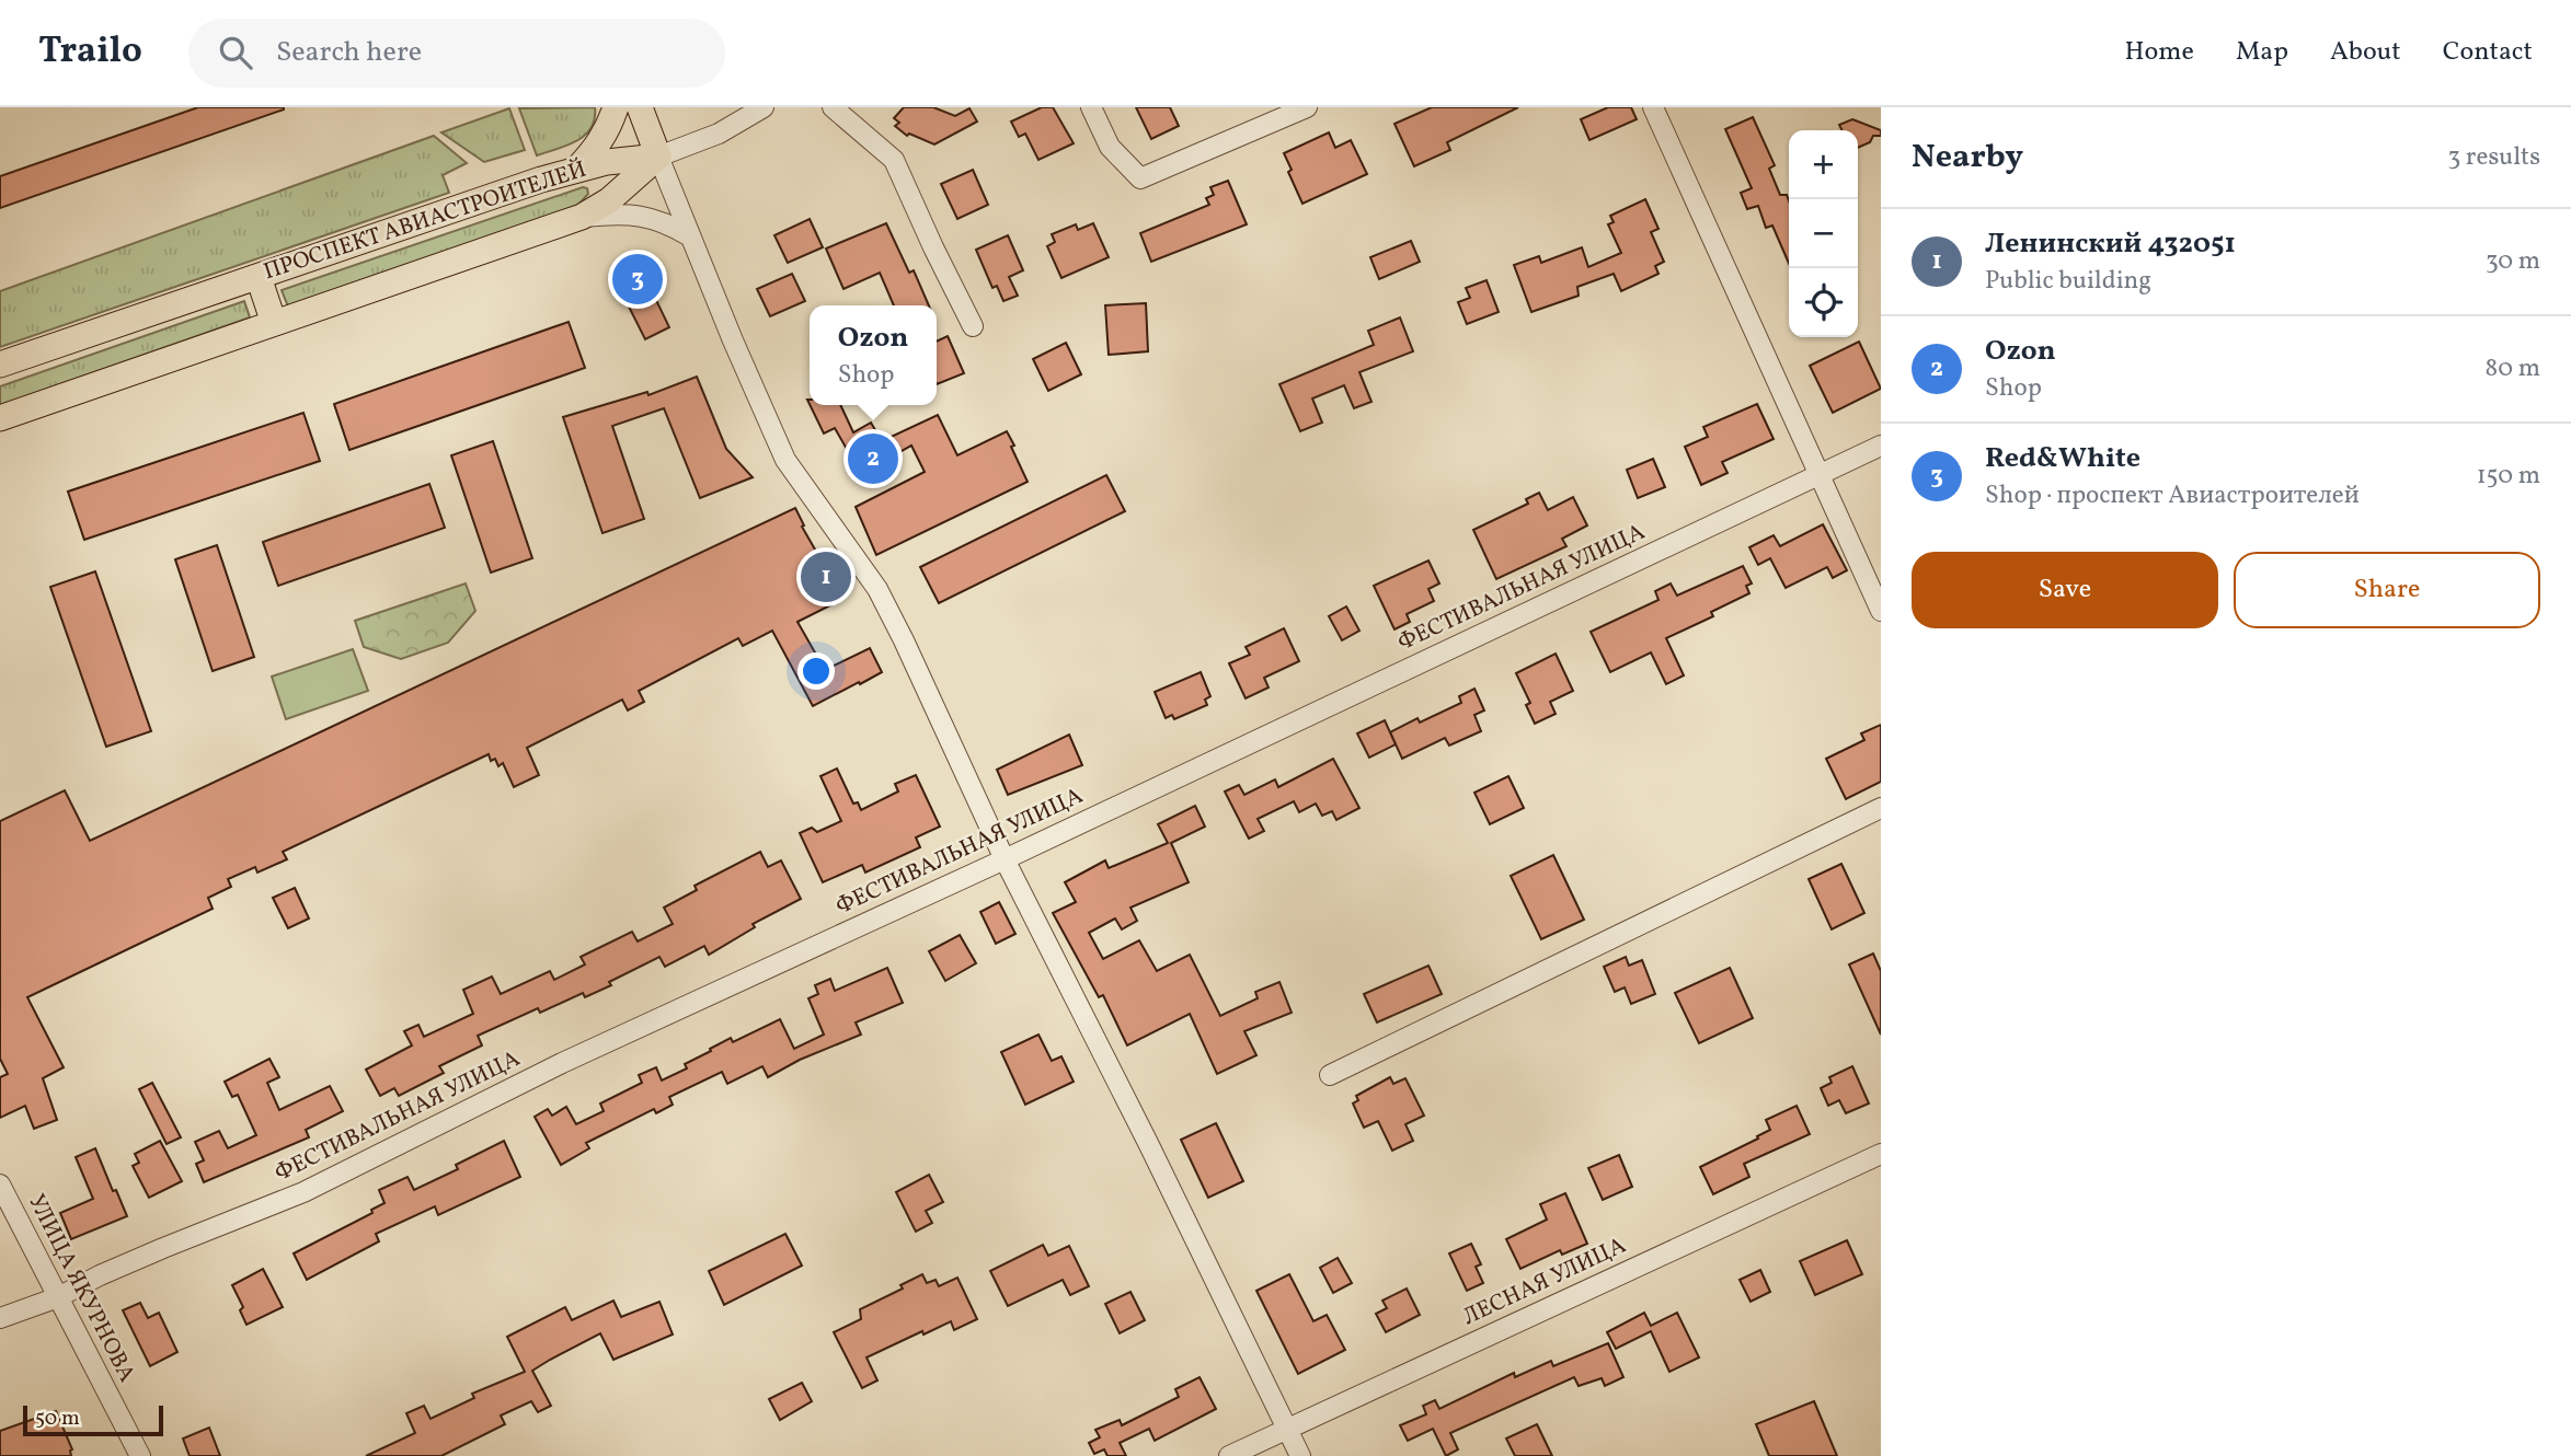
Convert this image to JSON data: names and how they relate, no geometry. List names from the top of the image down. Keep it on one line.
{"streets":{"main road":["ПРОСПЕКТ АВИАСТРОИТЕЛЕЙ"],"street":["ФЕСТИВАЛЬНАЯ УЛИЦА","ЛЕСНАЯ УЛИЦА","УЛИЦА ЯКУРНОВА"]},"crossings":[["ФЕСТИВАЛЬНАЯ УЛИЦА","УЛИЦА ЯКУРНОВА"]],"scale_bar":"50 m","page":{"header":"Trailo","search":"Search here","nav":["Home","Map","About","Contact"],"heading":["Nearby","3 results"],"map_buttons":["+","−"],"list":[{"mark":"1","name":"Ленинский 432051","note":"Public building","value":"30 m"},{"mark":"2","name":"Ozon","note":"Shop","value":"80 m"},{"mark":"3","name":"Red&White","note":"Shop · проспект Авиастроителей","value":"150 m"}],"pins":["3","2","1"],"popup":["Ozon","Shop"],"buttons":["Save","Share"],"scale":"50 m"}}
